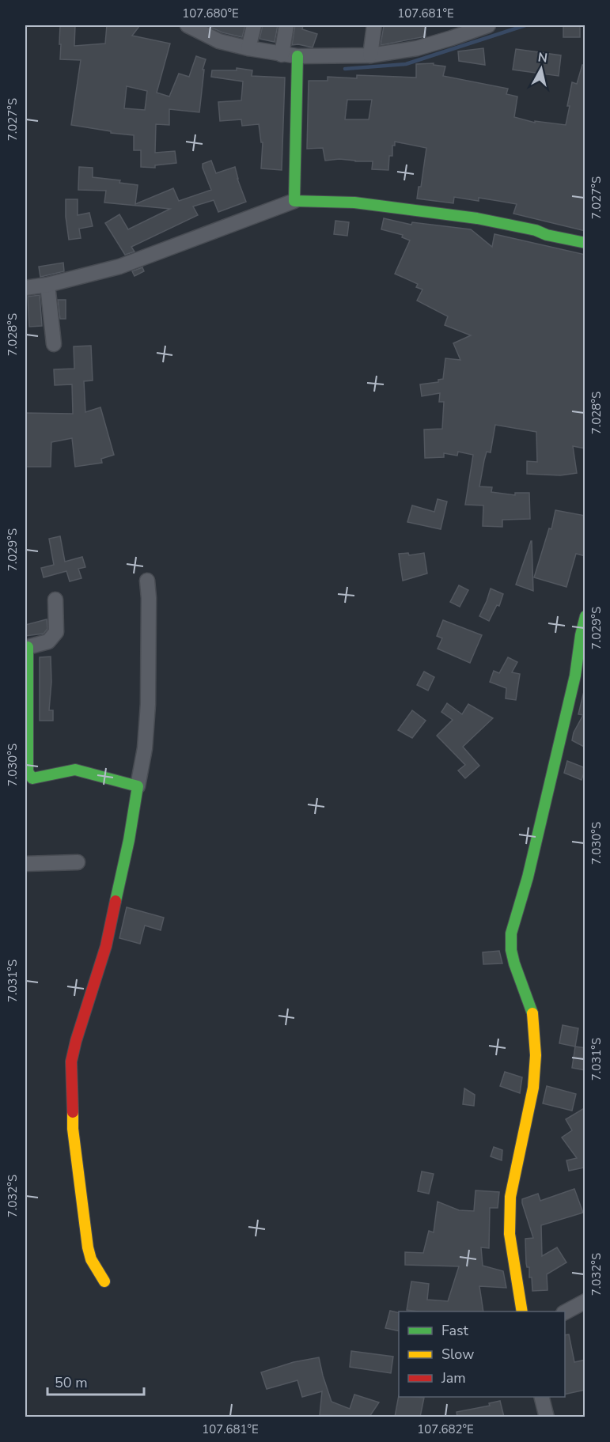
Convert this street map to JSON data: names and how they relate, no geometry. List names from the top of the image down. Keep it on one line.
{"legend":["Fast","Slow","Jam"],"scale_bar":"50 m","north":"top","coordinates":["107.680°E","107.681°E","7.027°S","7.028°S","7.029°S","7.030°S","7.031°S","7.032°S","107.682°E"]}
